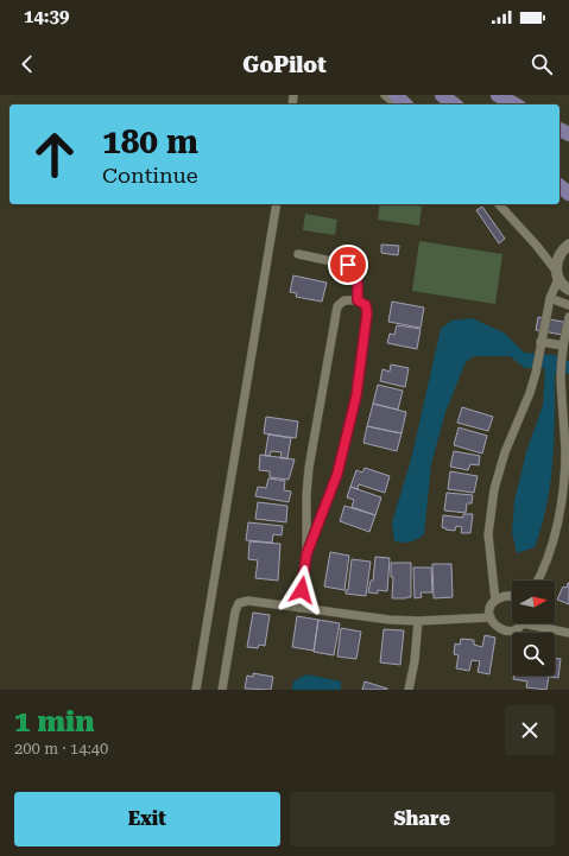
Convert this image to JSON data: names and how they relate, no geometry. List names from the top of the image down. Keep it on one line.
{"north":"right","page":{"status":"14:39","header":"GoPilot","turn":["180 m","Continue"],"heading":["1 min","200 m · 14:40"],"buttons":["Exit","Share"]}}
